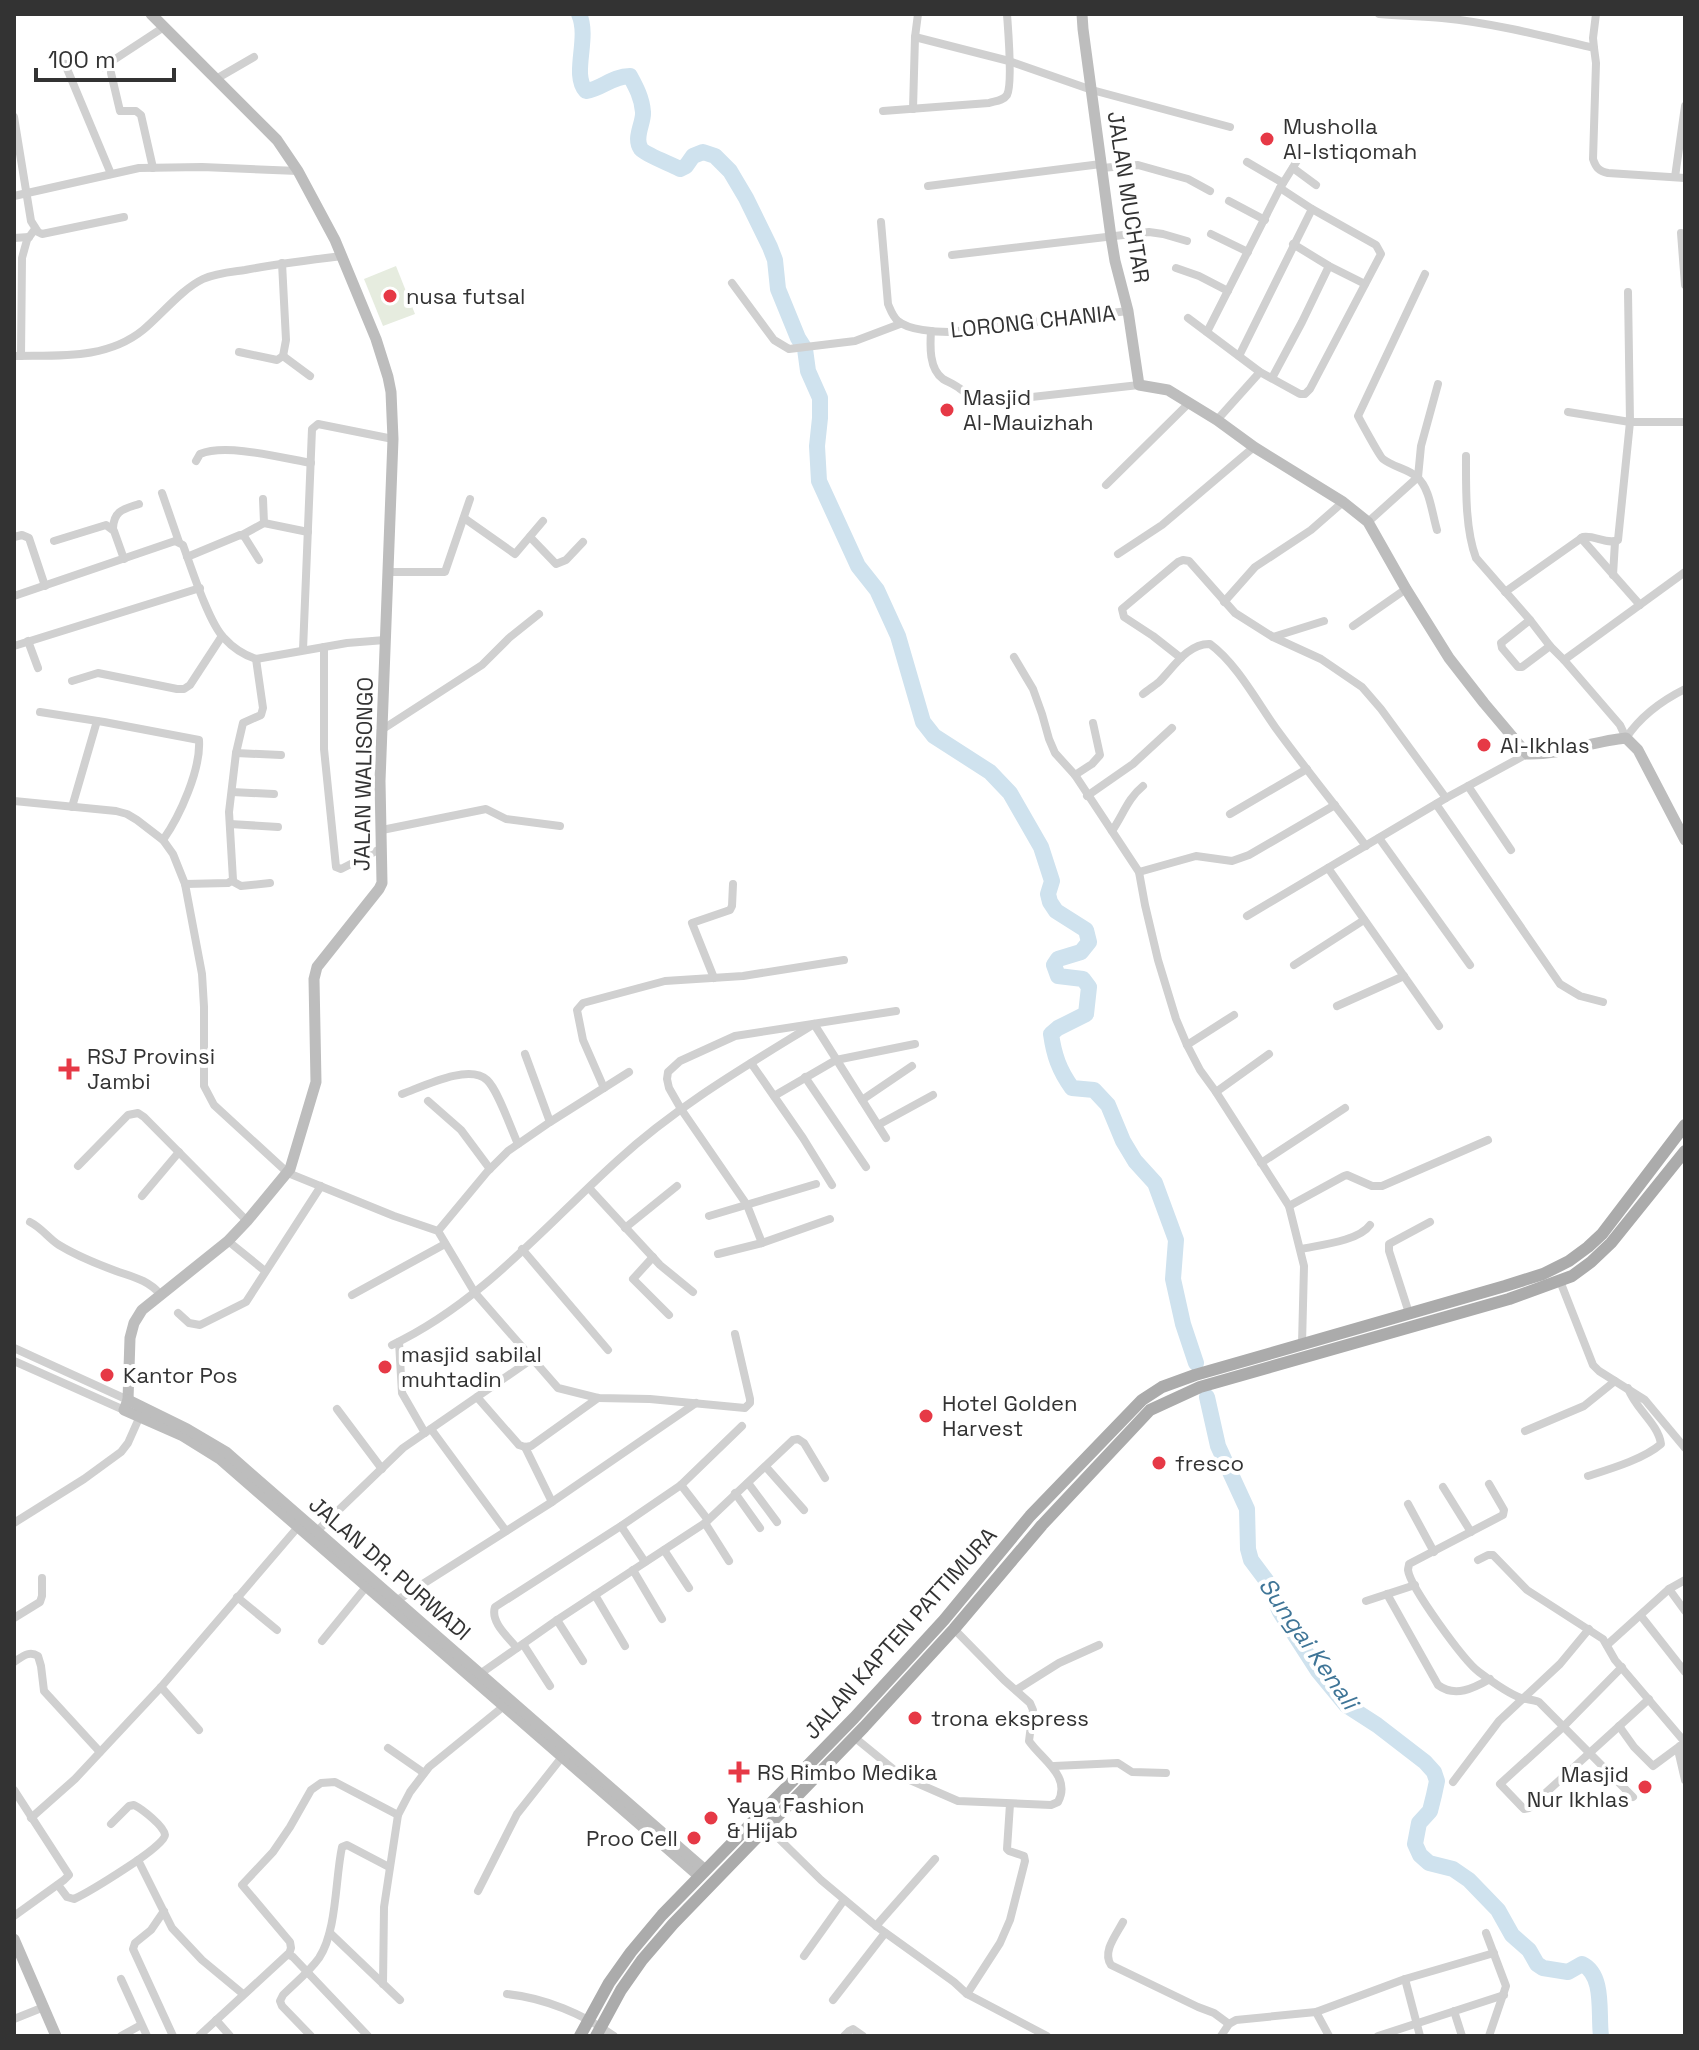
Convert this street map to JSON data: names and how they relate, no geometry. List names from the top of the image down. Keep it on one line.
{"streets":{"main road":["JALAN KAPTEN PATTIMURA"],"street":["JALAN MUCHTAR","LORONG CHANIA","JALAN WALISONGO","JALAN DR. PURWADI"]},"crossings":[["JALAN MUCHTAR","LORONG CHANIA"],["JALAN WALISONGO","JALAN DR. PURWADI"],["JALAN DR. PURWADI","JALAN KAPTEN PATTIMURA"]],"water":["Sungai Kenali"],"places":{"other":["Musholla Al-Istiqomah","nusa futsal","Masjid Al-Mauizhah","Al-Ikhlas","masjid sabilal muhtadin","Kantor Pos","Hotel Golden Harvest","fresco","trona ekspress","Masjid Nur Ikhlas","Yaya Fashion & Hijab","Proo Cell"],"health":["RSJ Provinsi Jambi","RS Rimbo Medika"]},"scale_bar":"100 m"}
